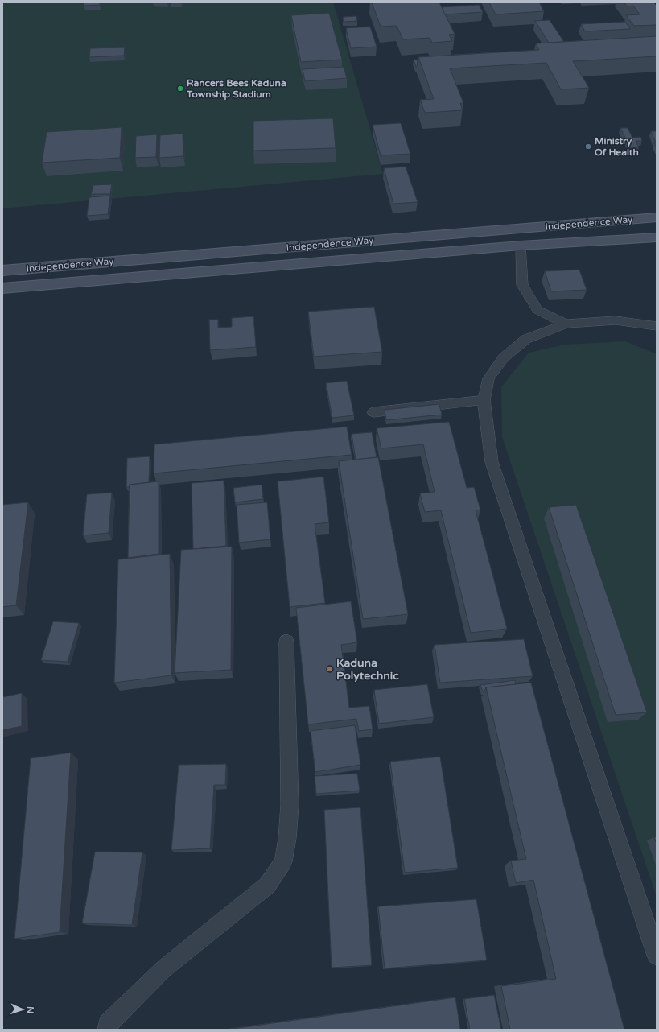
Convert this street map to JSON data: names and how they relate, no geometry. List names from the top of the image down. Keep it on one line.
{"streets":{"main road":["Independence Way"]},"places":["Rancers Bees Kaduna Township Stadium","Ministry Of Health","Kaduna Polytechnic"],"north":"right"}
